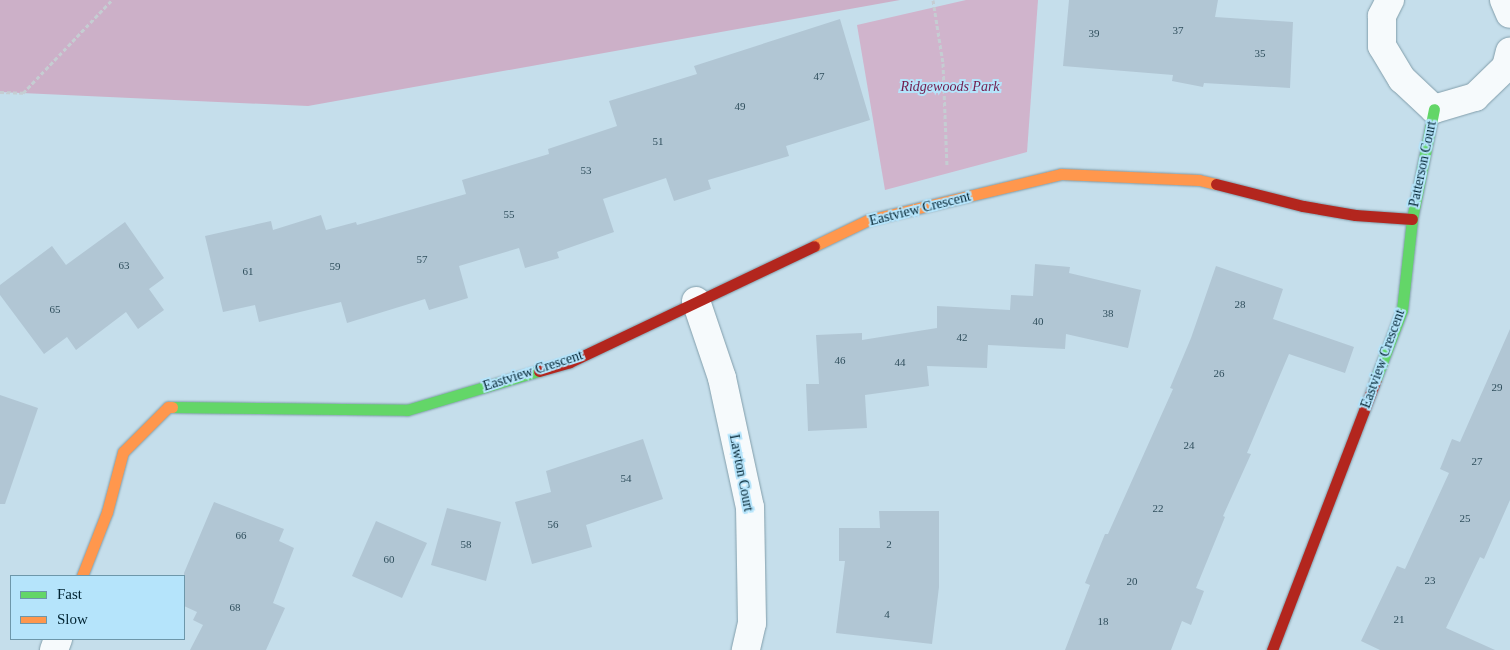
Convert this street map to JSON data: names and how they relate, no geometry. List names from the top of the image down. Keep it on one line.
{"streets":{"street":["Patterson Court","Eastview Crescent","Lawton Court"]},"crossings":[["Patterson Court","Eastview Crescent"],["Eastview Crescent","Lawton Court"]],"parks":["Ridgewoods Park"],"house_numbers":["37","39","35","47","49","51","53","55","57","63","59","61","28","65","38","40","42","46","44","26","29","24","27","54","22","25","56","66","58","2","60","23","20","68","4","21","18"],"legend":["Fast","Slow"]}
